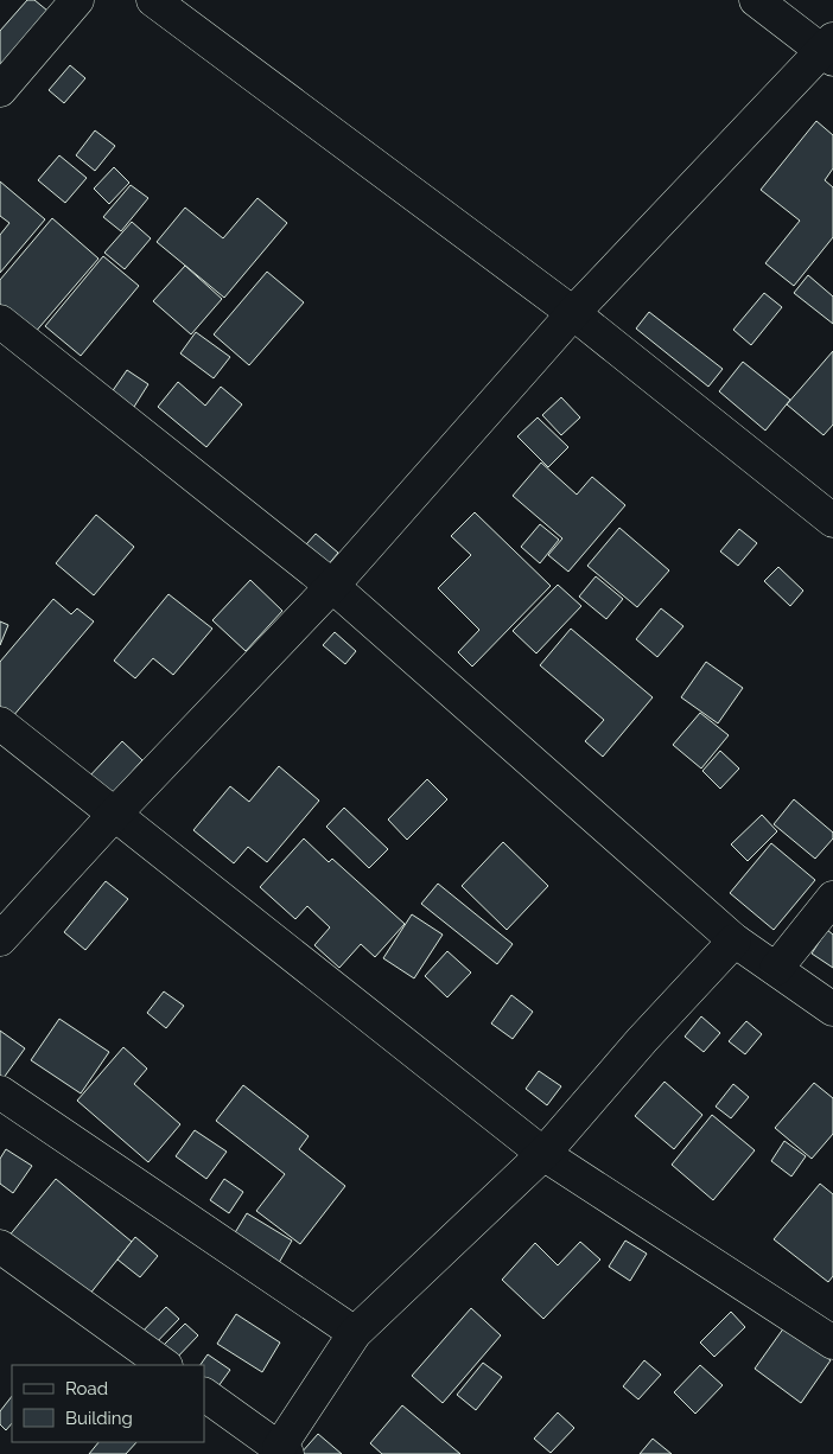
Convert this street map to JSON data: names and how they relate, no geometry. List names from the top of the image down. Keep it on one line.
{"legend":["Road","Building"]}
